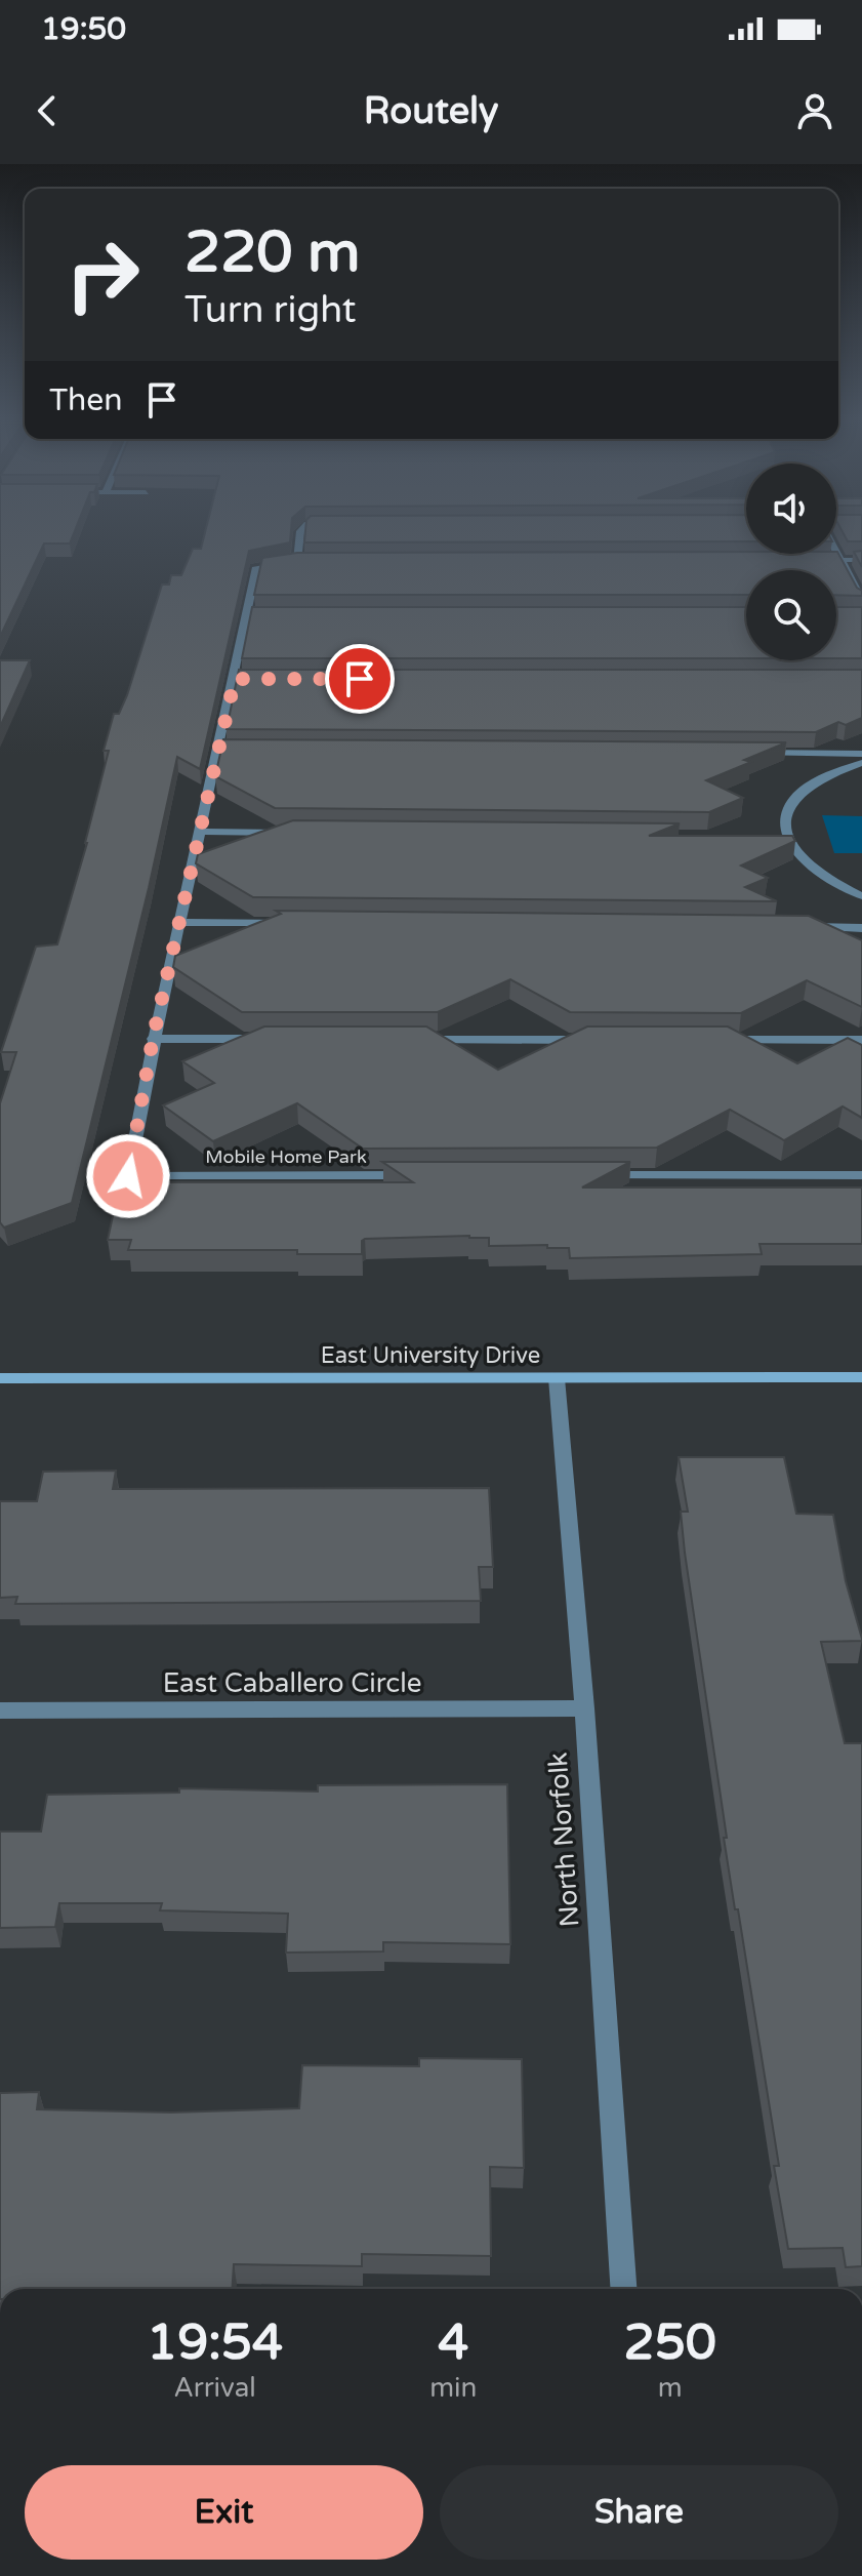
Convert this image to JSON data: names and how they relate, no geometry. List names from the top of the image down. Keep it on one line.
{"streets":{"main road":["East University Drive"],"street":["Mobile Home Park","East Caballero Circle","North Norfolk"]},"crossings":[["East University Drive","North Norfolk"],["East Caballero Circle","North Norfolk"]],"page":{"status":"19:50","header":"Routely","turn":["220 m","Turn right"],"then":"Then","eta":["19:54","Arrival","4","min","250","m"],"buttons":["Exit","Share"]}}
